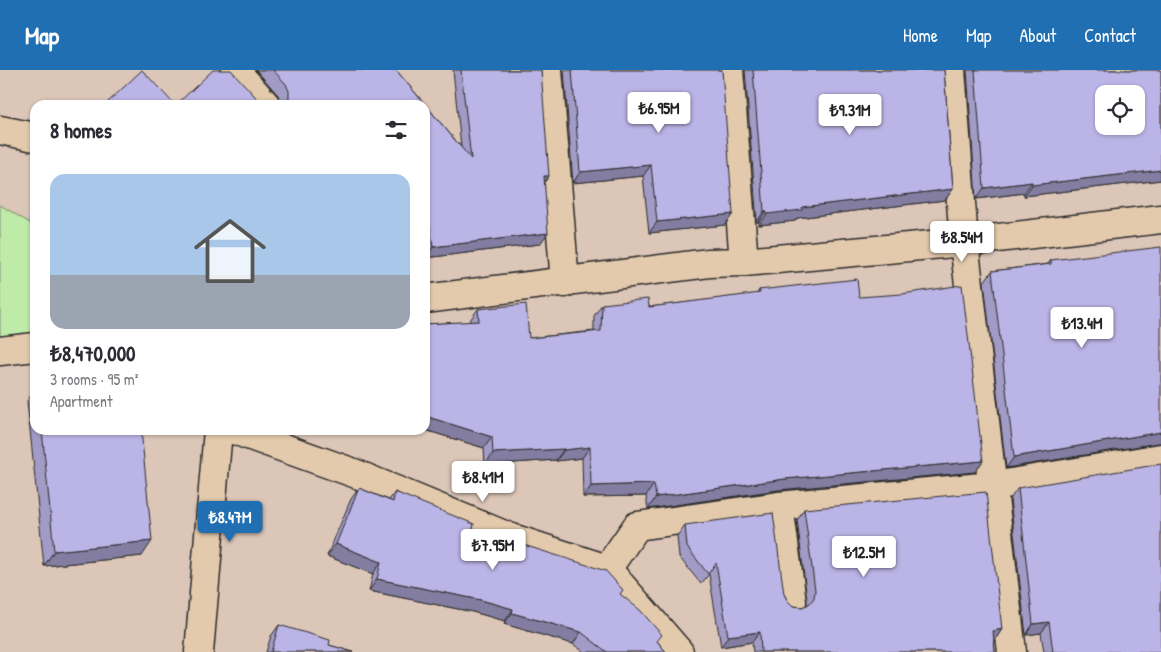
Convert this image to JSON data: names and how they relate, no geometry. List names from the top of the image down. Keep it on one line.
{"page":{"header":"Map","nav":["Home","Map","About","Contact"],"price":["₺6.95M","₺9.31M","₺8.54M","₺13.4M","₺8.41M","₺8.47M","₺7.95M","₺12.5M"],"heading":"8 homes","list":[{"name":"₺8,470,000","note":"3 rooms · 95 m² · Apartment"}]}}
